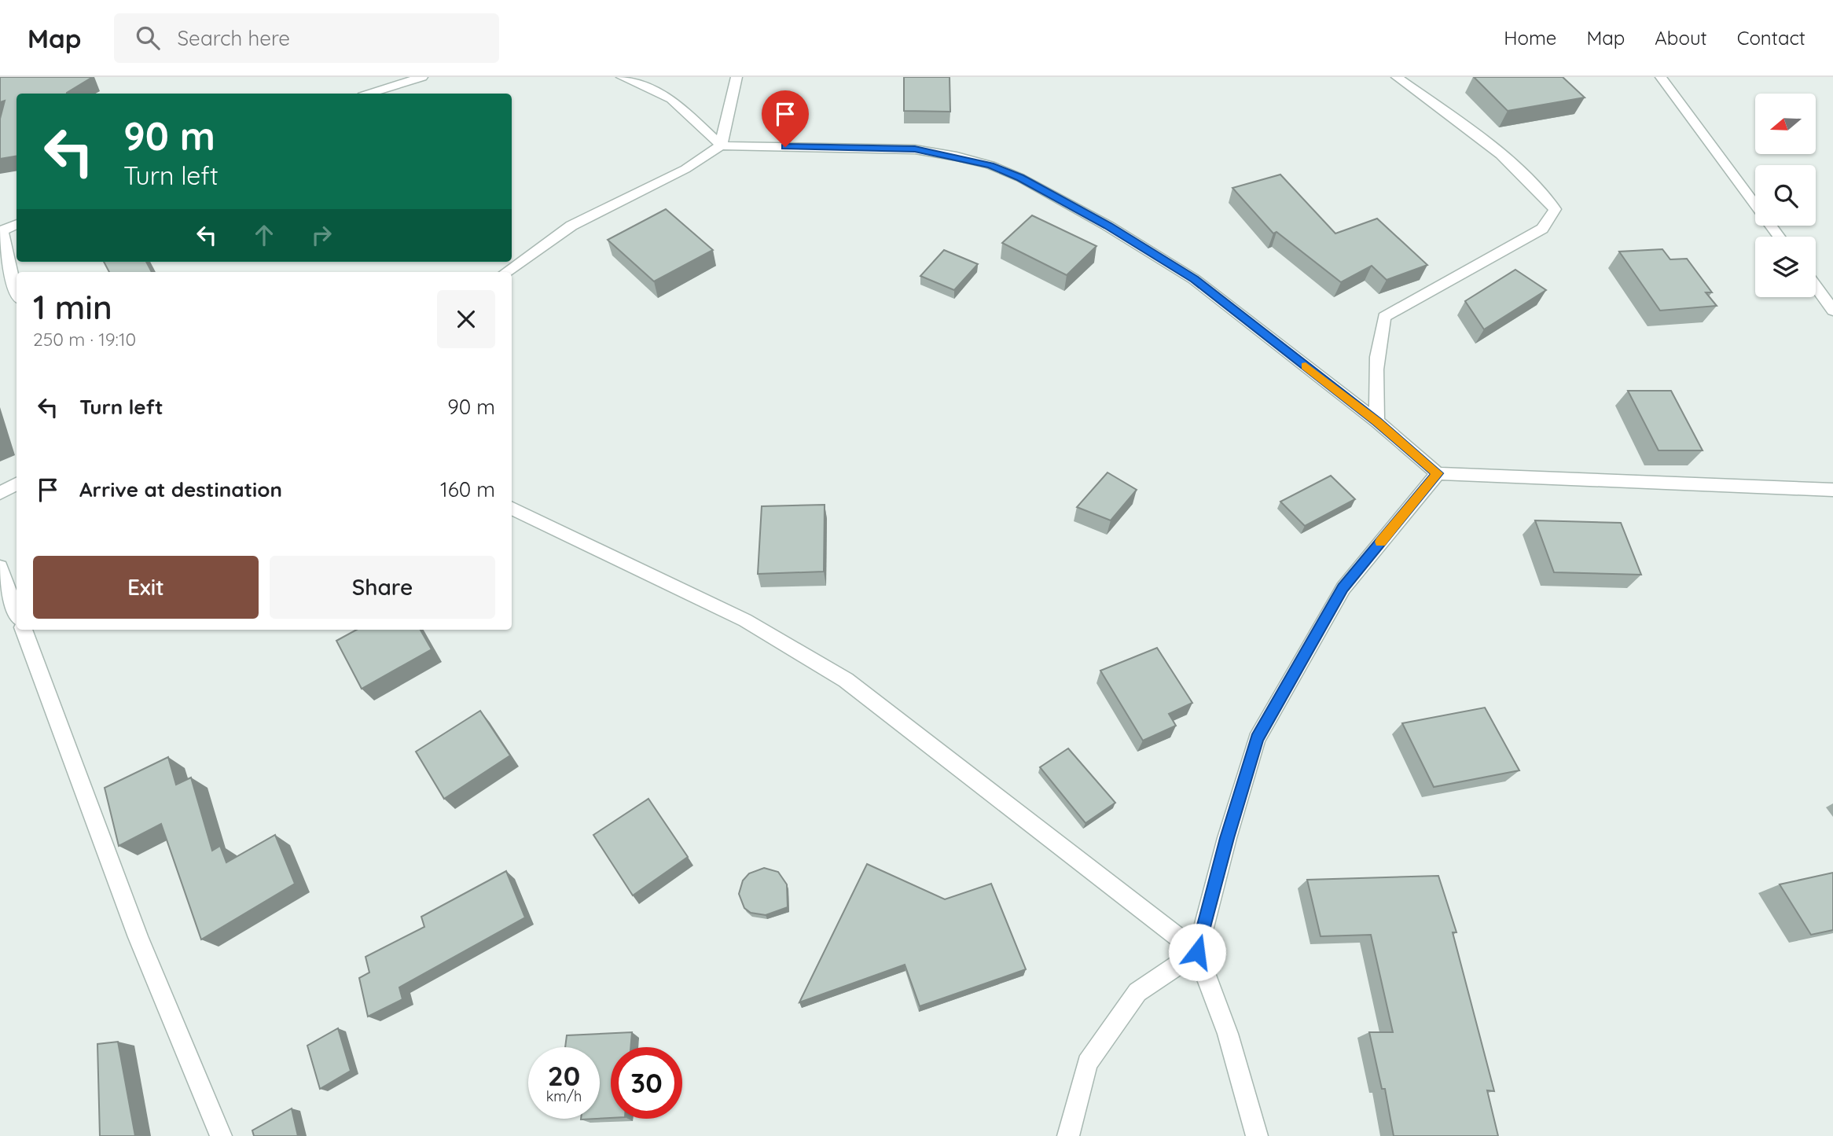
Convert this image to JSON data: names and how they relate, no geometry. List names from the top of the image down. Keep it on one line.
{"north":"left","page":{"header":"Map","search":"Search here","nav":["Home","Map","About","Contact"],"turn":["90 m","Turn left"],"heading":["1 min","250 m · 19:10"],"list":[{"name":"Turn left","value":"90 m"},{"name":"Arrive at destination","value":"160 m"}],"buttons":["Exit","Share"],"speed":"20 km/h","limit":"30"}}
